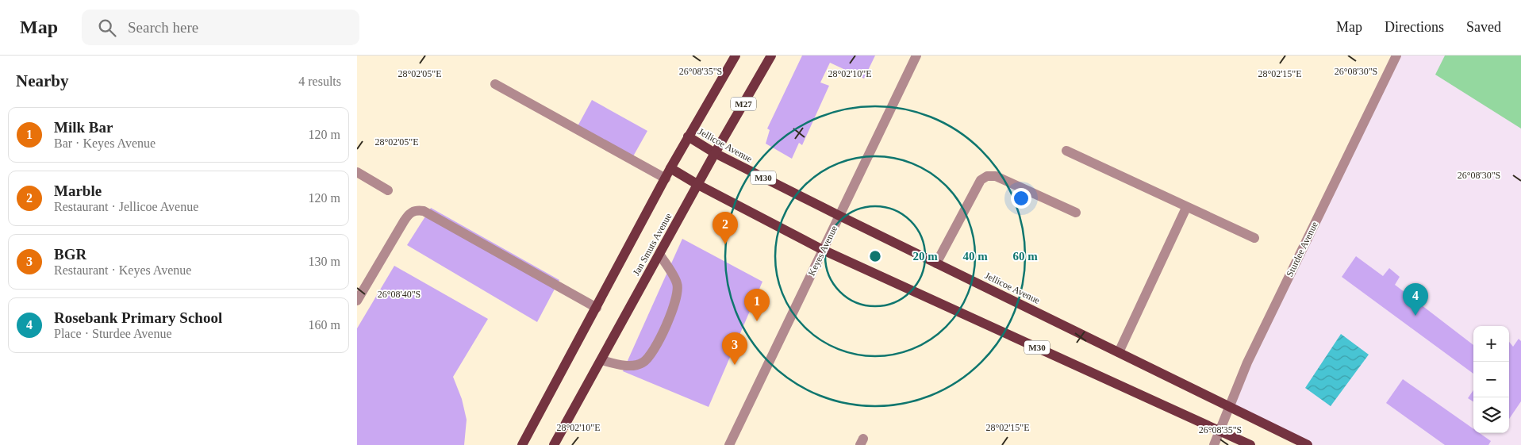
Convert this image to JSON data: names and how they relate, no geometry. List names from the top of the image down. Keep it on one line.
{"streets":{"main road":["M27","Jellicoe Avenue","M30","Jan Smuts Avenue"],"street":["Sturdee Avenue","Keyes Avenue"]},"crossings":[["Jellicoe Avenue","Jan Smuts Avenue"],["Jellicoe Avenue","Sturdee Avenue"],["Jellicoe Avenue","Keyes Avenue"],["M30","Jan Smuts Avenue"],["M30","Sturdee Avenue"],["M30","Keyes Avenue"]],"page":{"header":"Map","search":"Search here","nav":["Map","Directions","Saved"],"heading":["Nearby","4 results"],"list":[{"mark":"1","name":"Milk Bar","note":"Bar · Keyes Avenue","value":"120 m"},{"mark":"2","name":"Marble","note":"Restaurant · Jellicoe Avenue","value":"120 m"},{"mark":"3","name":"BGR","note":"Restaurant · Keyes Avenue","value":"130 m"},{"mark":"4","name":"Rosebank Primary School","note":"Place · Sturdee Avenue","value":"160 m"}],"pins":["2","4","1","3"],"map_buttons":["+","−"]},"coordinates":["26°08'35\"S","26°08'30\"S","28°02'05\"E","28°02'15\"E","28°02'10\"E","26°08'40\"S"],"rings":["20 m","40 m","60 m"]}
